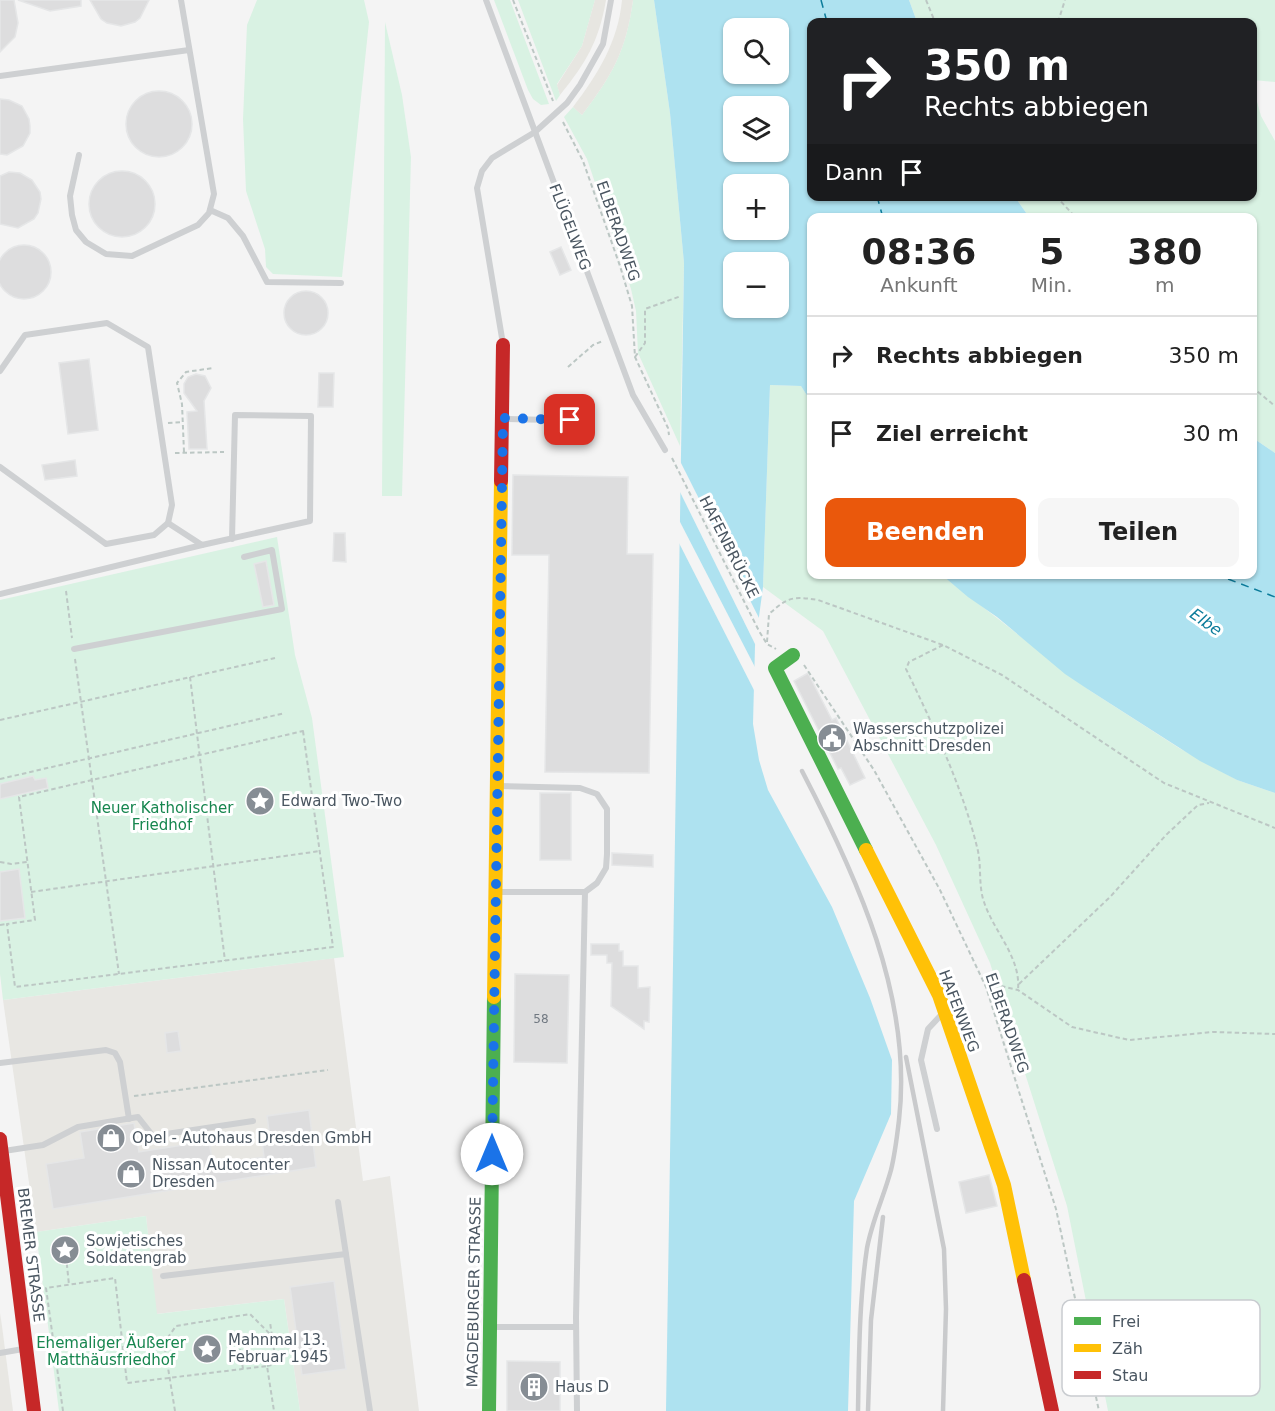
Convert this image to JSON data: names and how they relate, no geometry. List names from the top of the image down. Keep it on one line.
{"streets":{"street":["HAFENWEG","BREMER STRASSE","MAGDEBURGER STRASSE"],"lane":["FLÜGELWEG"],"path":["ELBERADWEG","HAFENBRÜCKE"]},"crossings":[["ELBERADWEG","HAFENBRÜCKE"],["ELBERADWEG","HAFENWEG"]],"water":["Elbe"],"parks":["Neuer Katholischer Friedhof","Ehemaliger Äußerer Matthäusfriedhof"],"places":{"public building":["Wasserschutzpolizei Abschnitt Dresden"],"place":["Edward Two-Two","Sowjetisches Soldatengrab","Mahnmal 13. Februar 1945"],"shop":["Opel - Autohaus Dresden GmbH","Nissan Autocenter Dresden"],"building":["Haus D"]},"house_numbers":["58"],"legend":["Frei","Zäh","Stau"],"page":{"map_buttons":["+","−"],"turn":["350 m","Rechts abbiegen"],"then":"Dann","eta":["08:36","Ankunft","5","Min.","380","m"],"list":[{"name":"Rechts abbiegen","value":"350 m"},{"name":"Ziel erreicht","value":"30 m"}],"buttons":["Beenden","Teilen"]}}
